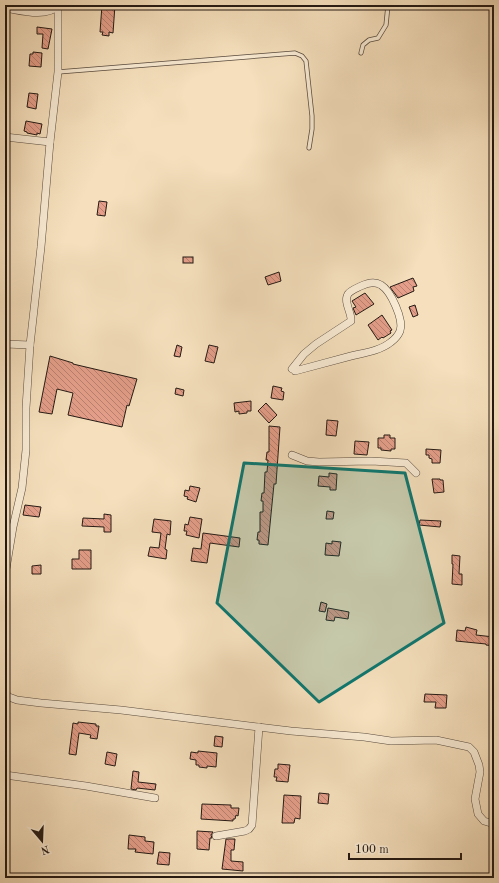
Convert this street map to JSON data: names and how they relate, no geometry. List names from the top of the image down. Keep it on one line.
{"scale_bar":"100 m","north":"bottom"}
